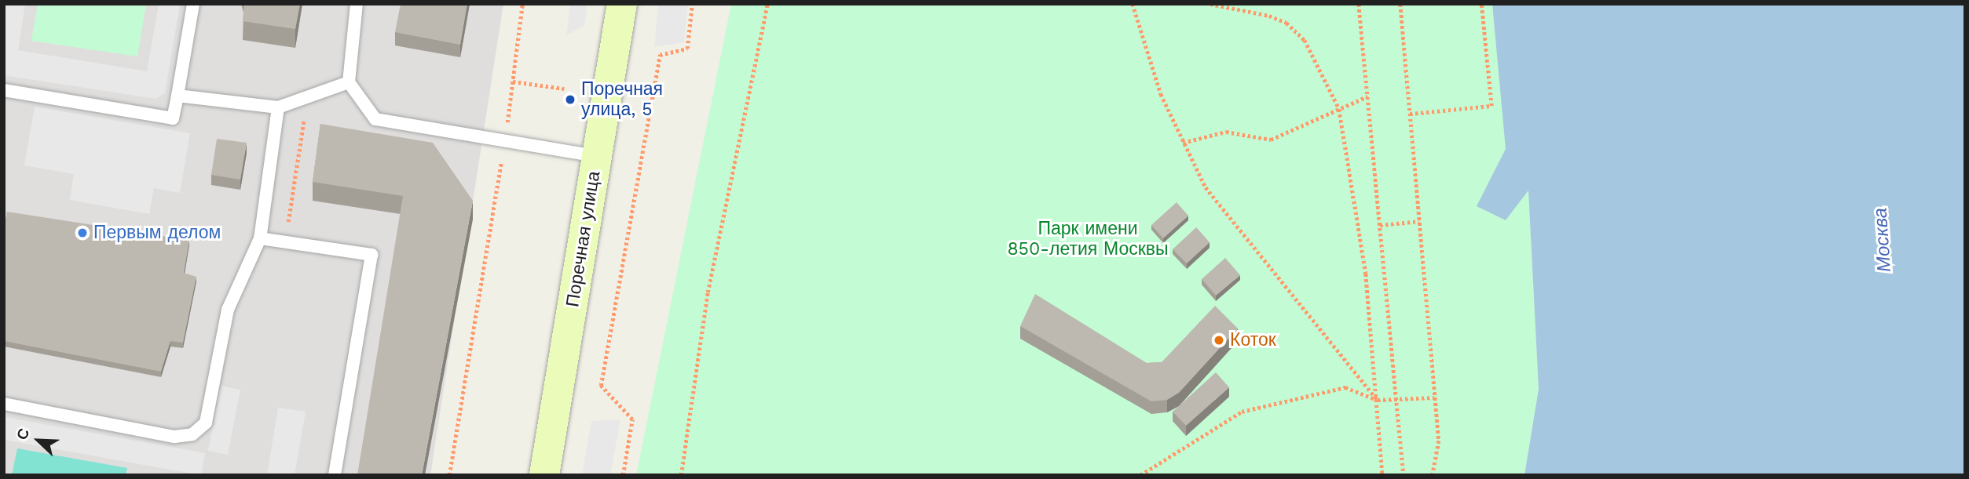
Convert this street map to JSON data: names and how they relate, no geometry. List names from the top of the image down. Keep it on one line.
{"streets":{"main road":["Поречная улица"]},"water":["Москва"],"parks":["Парк имени 850-летия Москвы"],"places":["Поречная улица, 5","Первым делом","Коток"],"north":"top left"}
